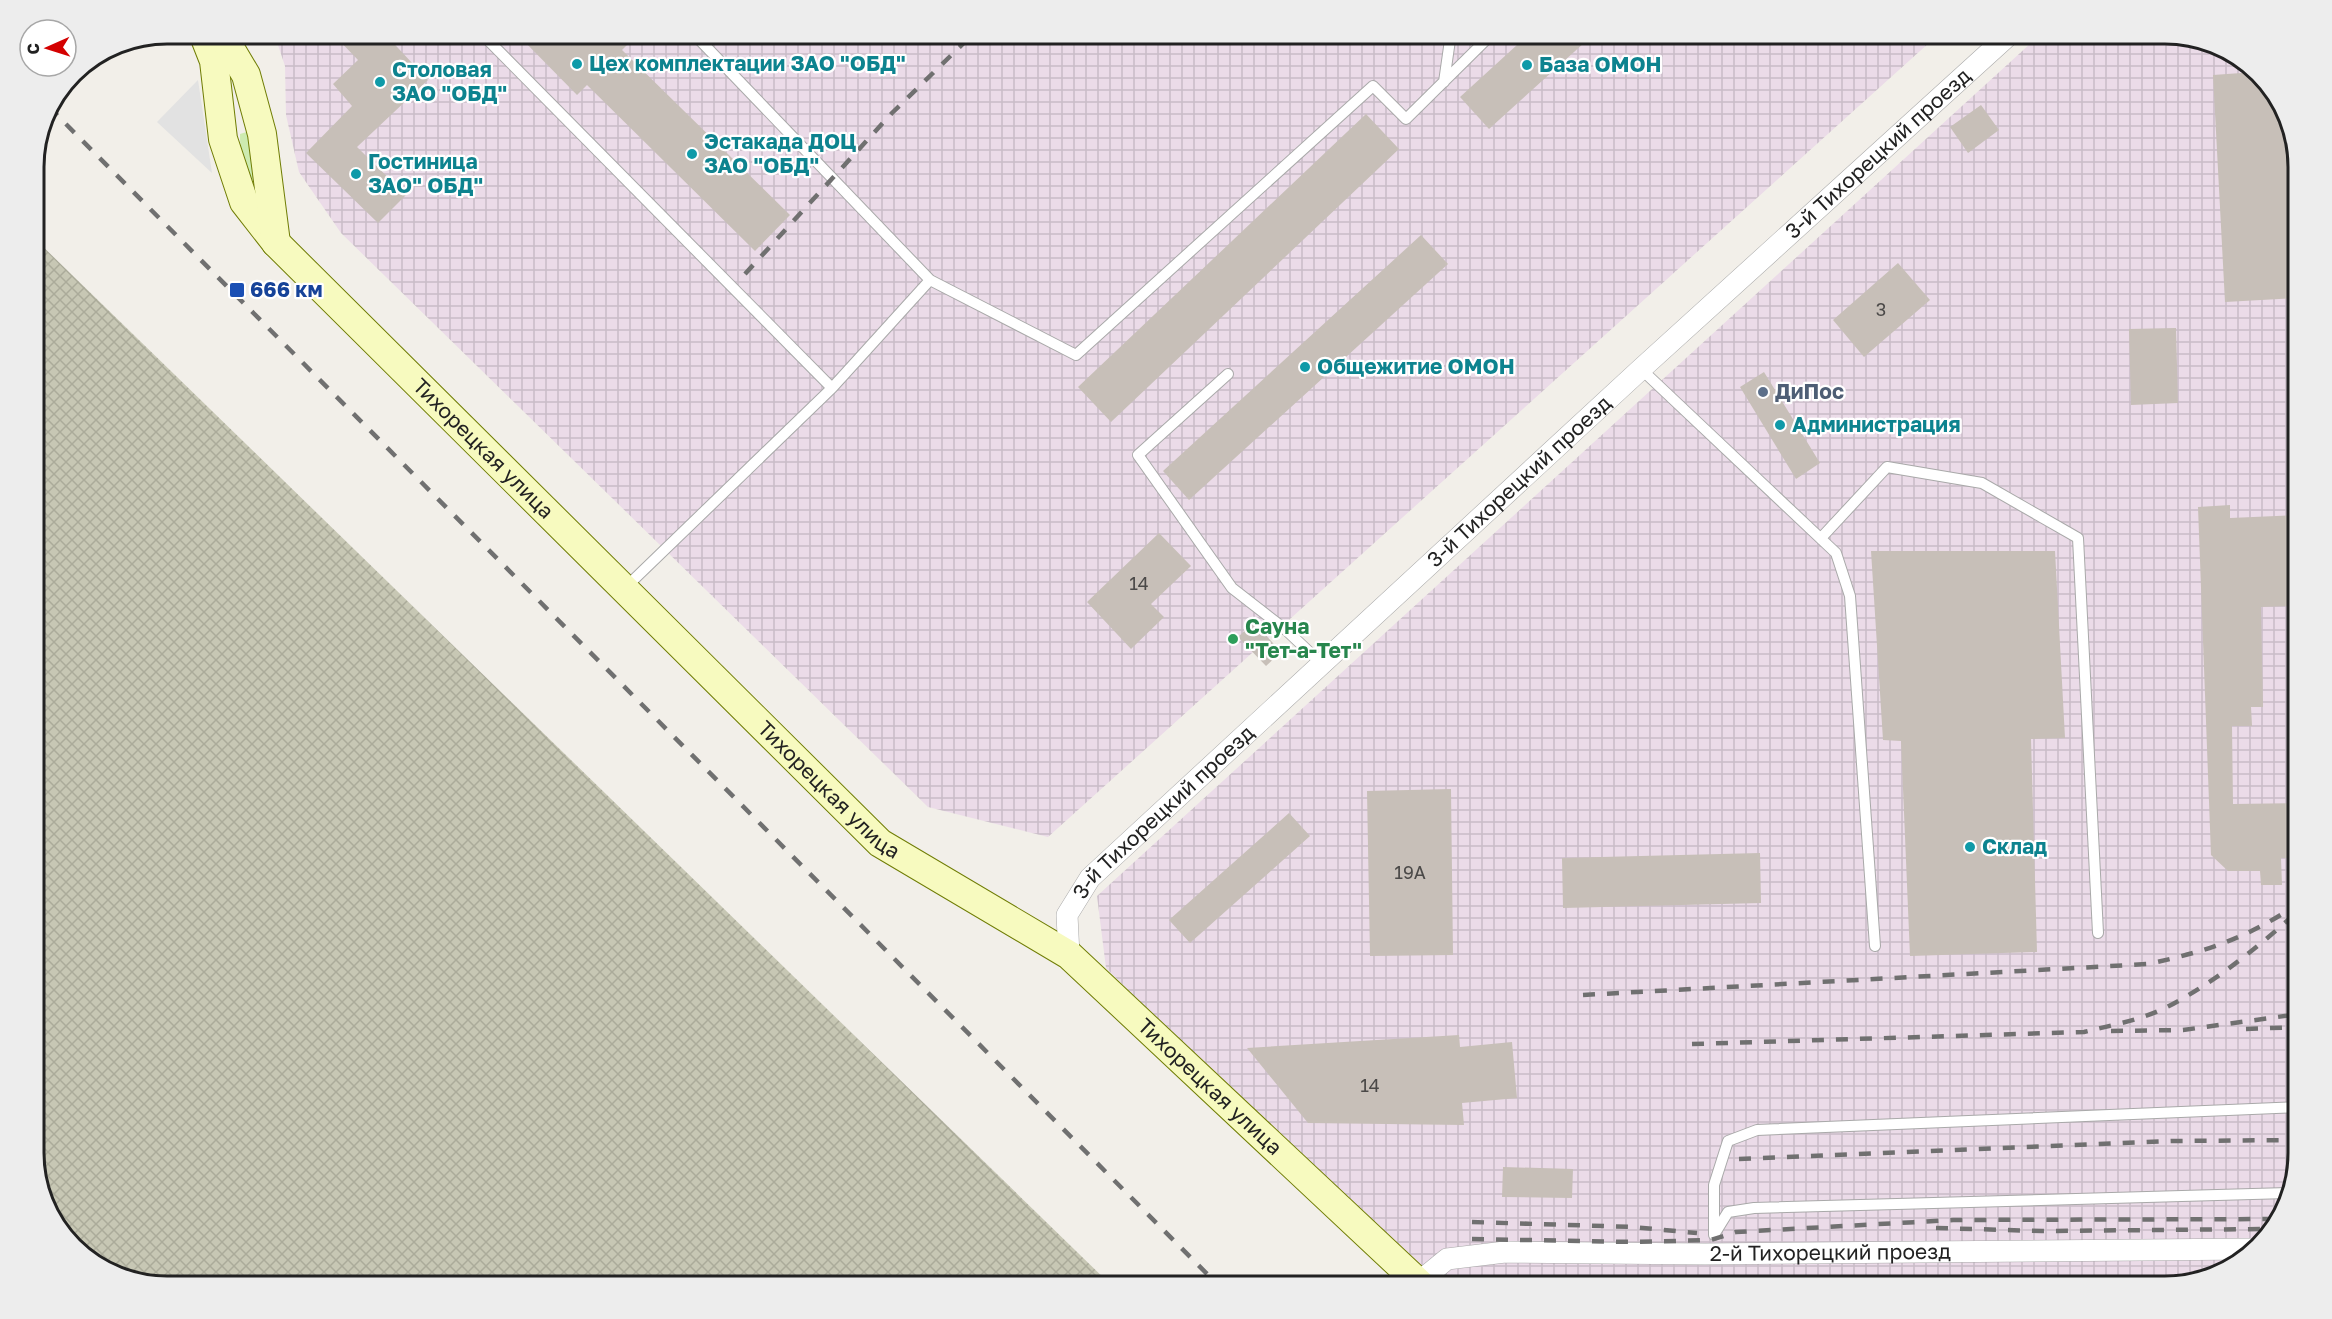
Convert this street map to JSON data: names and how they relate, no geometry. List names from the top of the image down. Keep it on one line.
{"streets":{"street":["3-й Тихорецкий проезд","Тихорецкая улица","2-й Тихорецкий проезд"]},"crossings":[["3-й Тихорецкий проезд","Тихорецкая улица"]],"places":{"other":["Цех комплектации ЗАО \"ОБД\"","База ОМОН","Столовая ЗАО \"ОБД\"","Эстакада ДОЦ ЗАО \"ОБД\"","Гостиница ЗАО\" ОБД\"","Общежитие ОМОН","ДиПос","Администрация","Сауна \"Тет-а-Тет\"","Склад"],"transit":["666 км"]},"house_numbers":["3","14","19А","14"],"north":"left"}
